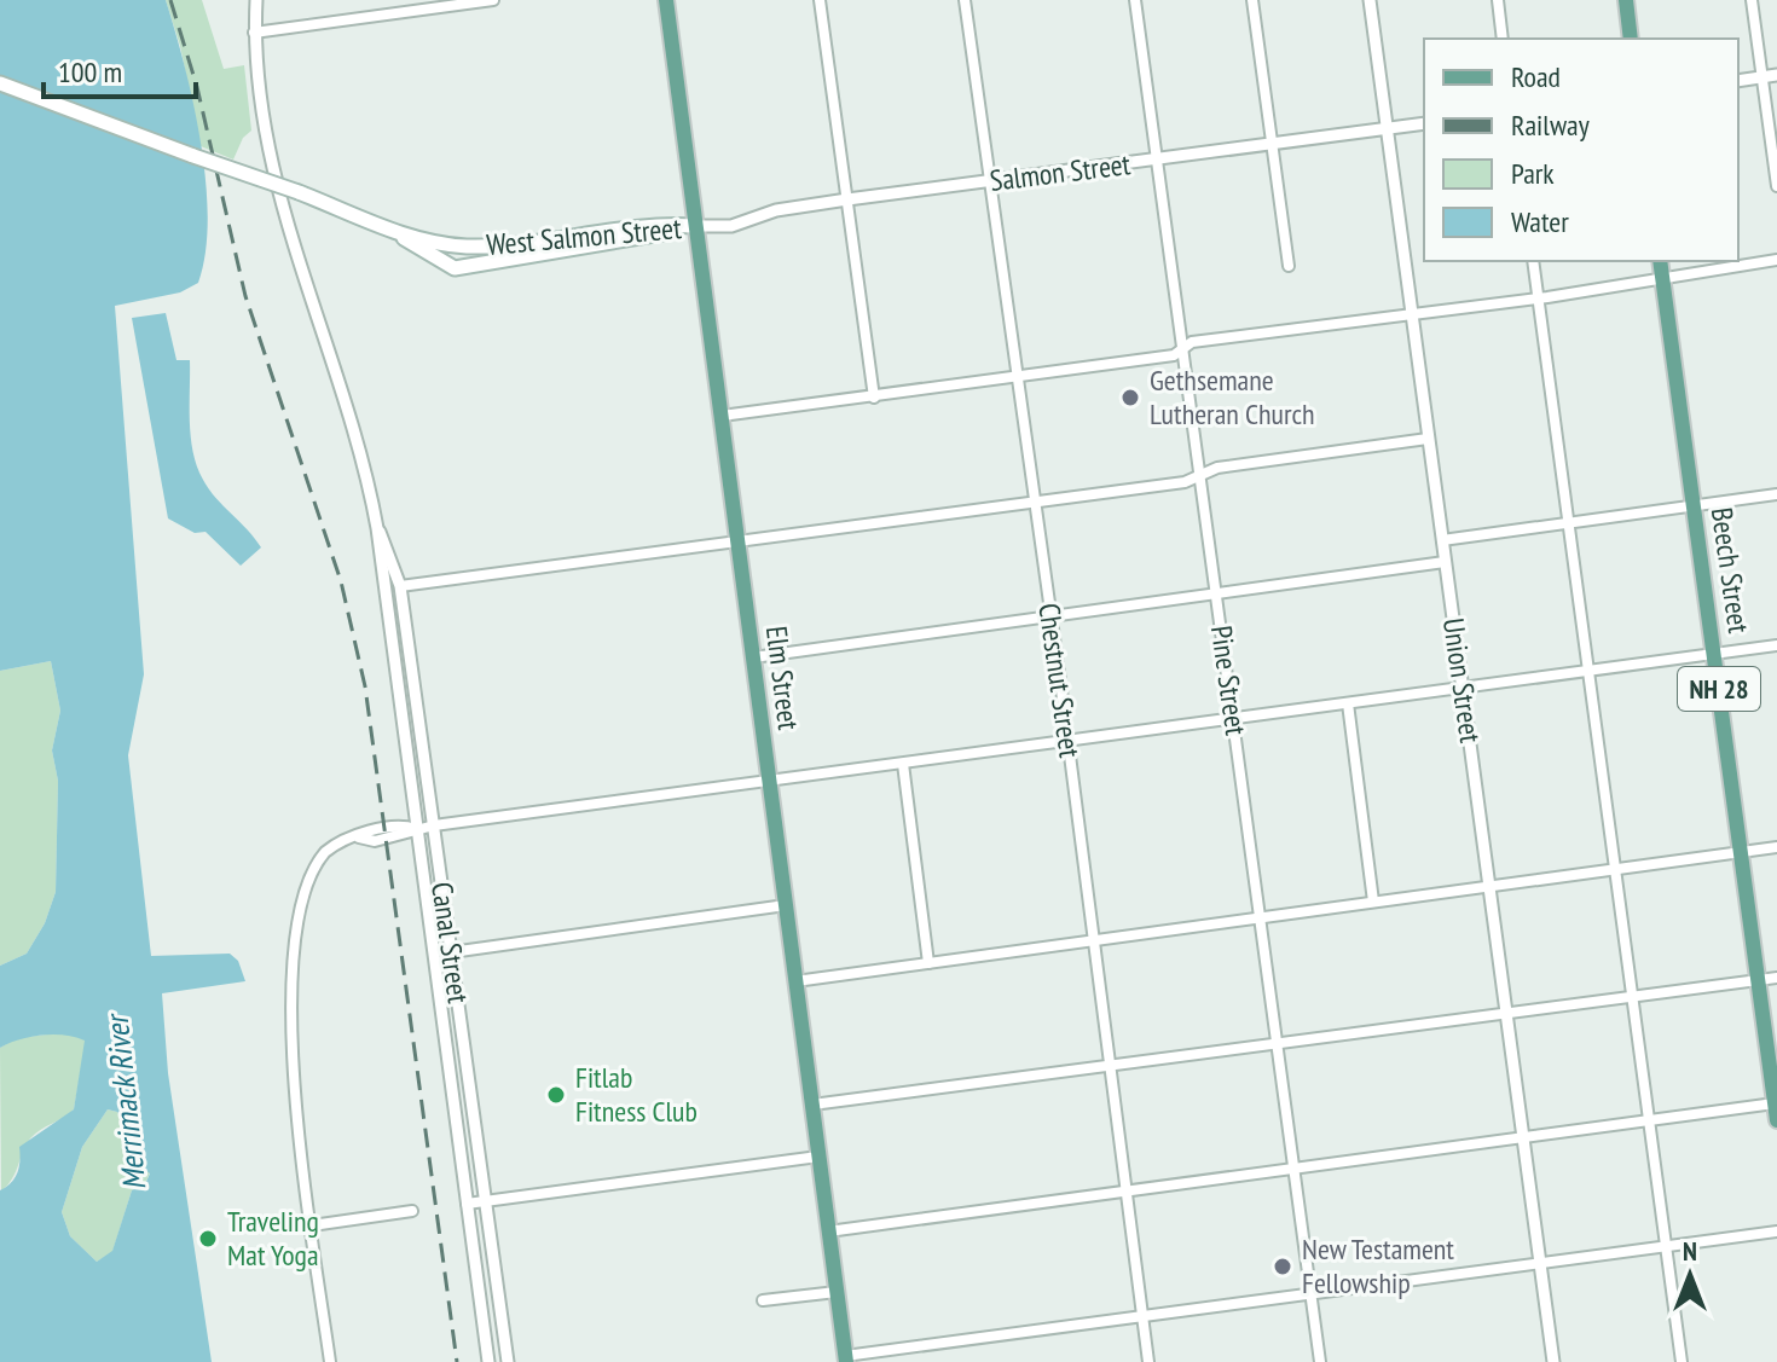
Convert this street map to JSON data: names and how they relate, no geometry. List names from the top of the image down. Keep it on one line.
{"streets":{"main road":["West Salmon Street","Beech Street","Elm Street","NH 28"],"street":["Salmon Street","Chestnut Street","Pine Street","Union Street","Canal Street"]},"crossings":[["Salmon Street","West Salmon Street"],["Salmon Street","Elm Street"],["Salmon Street","Chestnut Street"],["Salmon Street","Pine Street"],["Salmon Street","Union Street"],["West Salmon Street","Elm Street"]],"water":["Merrimack River"],"places":["Gethsemane Lutheran Church","Fitlab Fitness Club","Traveling Mat Yoga","New Testament Fellowship"],"legend":["Road","Railway","Park","Water"],"scale_bar":"100 m","north":"top"}
